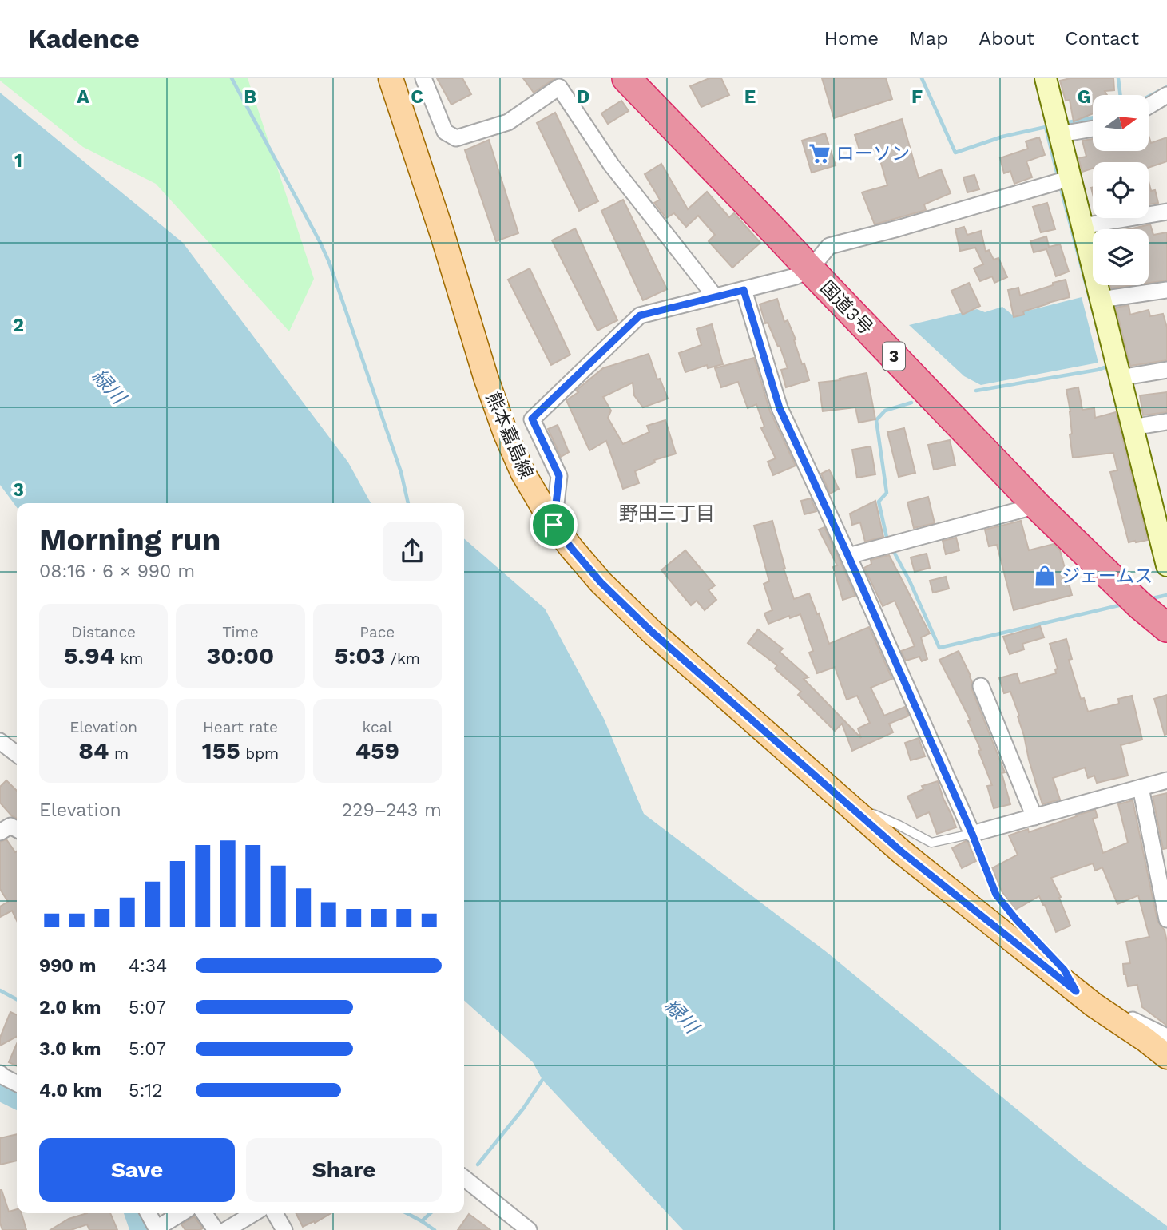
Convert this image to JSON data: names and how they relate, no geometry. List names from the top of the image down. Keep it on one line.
{"streets":{"highway":["国道3号","3"],"main road":["熊本嘉島線"]},"districts":["野田三丁目"],"water":["緑川"],"places":{"supermarket":["ローソン"],"shop":["ジェームス"]},"north":"right","page":{"header":"Kadence","nav":["Home","Map","About","Contact"],"heading":["Morning run","08:16 · 6 × 990 m"],"stats":[["Distance","5.94 km"],["Time","30:00"],["Pace","5:03 /km"],["Elevation","84 m"],["Heart rate","155 bpm"],["kcal","459"]],"chart":["Elevation","229–243 m"],"list":[{"name":"990 m","note":"4:34"},{"name":"2.0 km","note":"5:07"},{"name":"3.0 km","note":"5:07"},{"name":"4.0 km","note":"5:12"}],"buttons":["Save","Share"]},"grid":{"columns":["A","B","C","D","E","F","G"],"rows":["1","2","3"]}}
